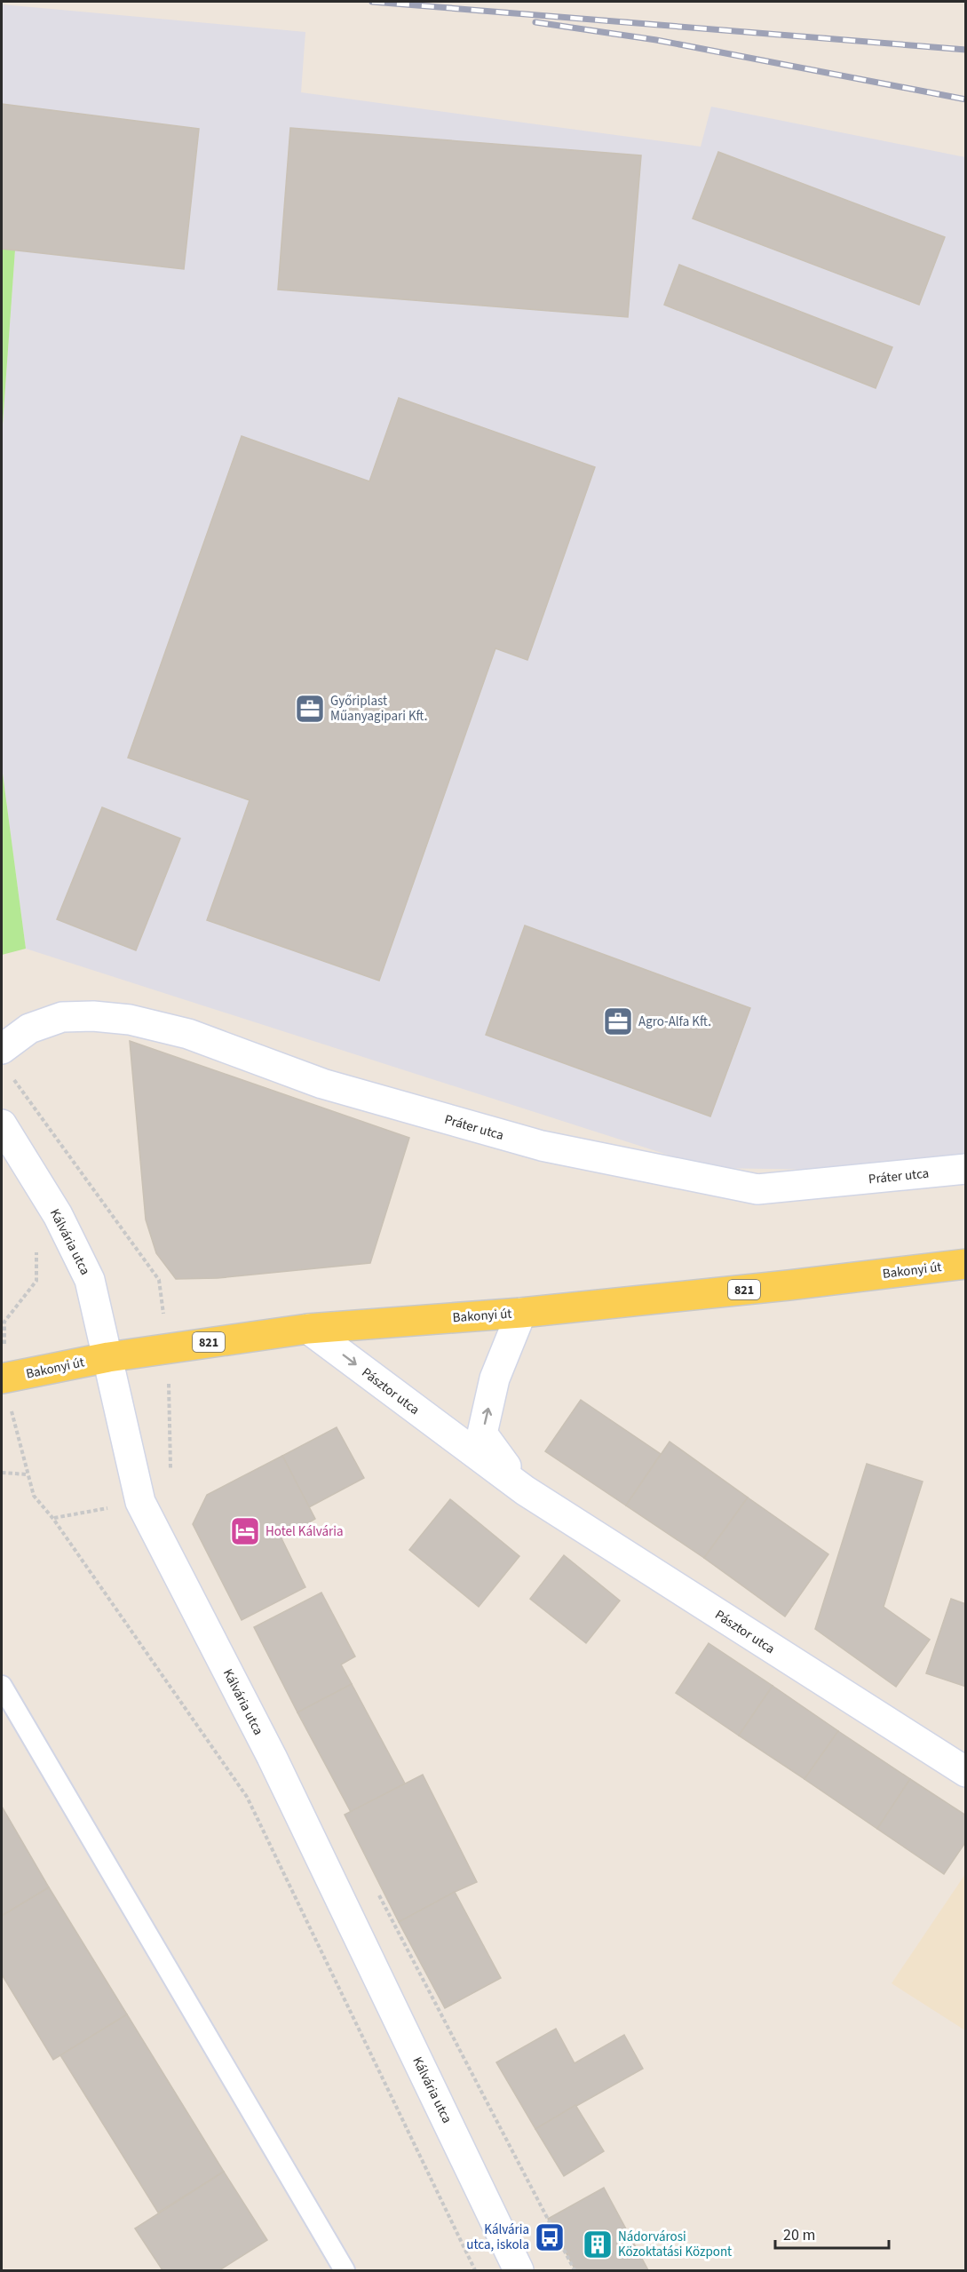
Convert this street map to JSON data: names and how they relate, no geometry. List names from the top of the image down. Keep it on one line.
{"streets":{"main road":["Bakonyi út","821"],"street":["Práter utca","Kálvária utca","Pásztor utca"]},"crossings":[["Kálvária utca","Bakonyi út"],["Bakonyi út","Pásztor utca"]],"places":{"office":["Győriplast Műanyagipari Kft.","Agro-Alfa Kft."],"hotel":["Hotel Kálvária"],"bus stop":["Kálvária utca, iskola"],"building":["Nádorvárosi Közoktatási Központ"]},"scale_bar":"20 m"}
